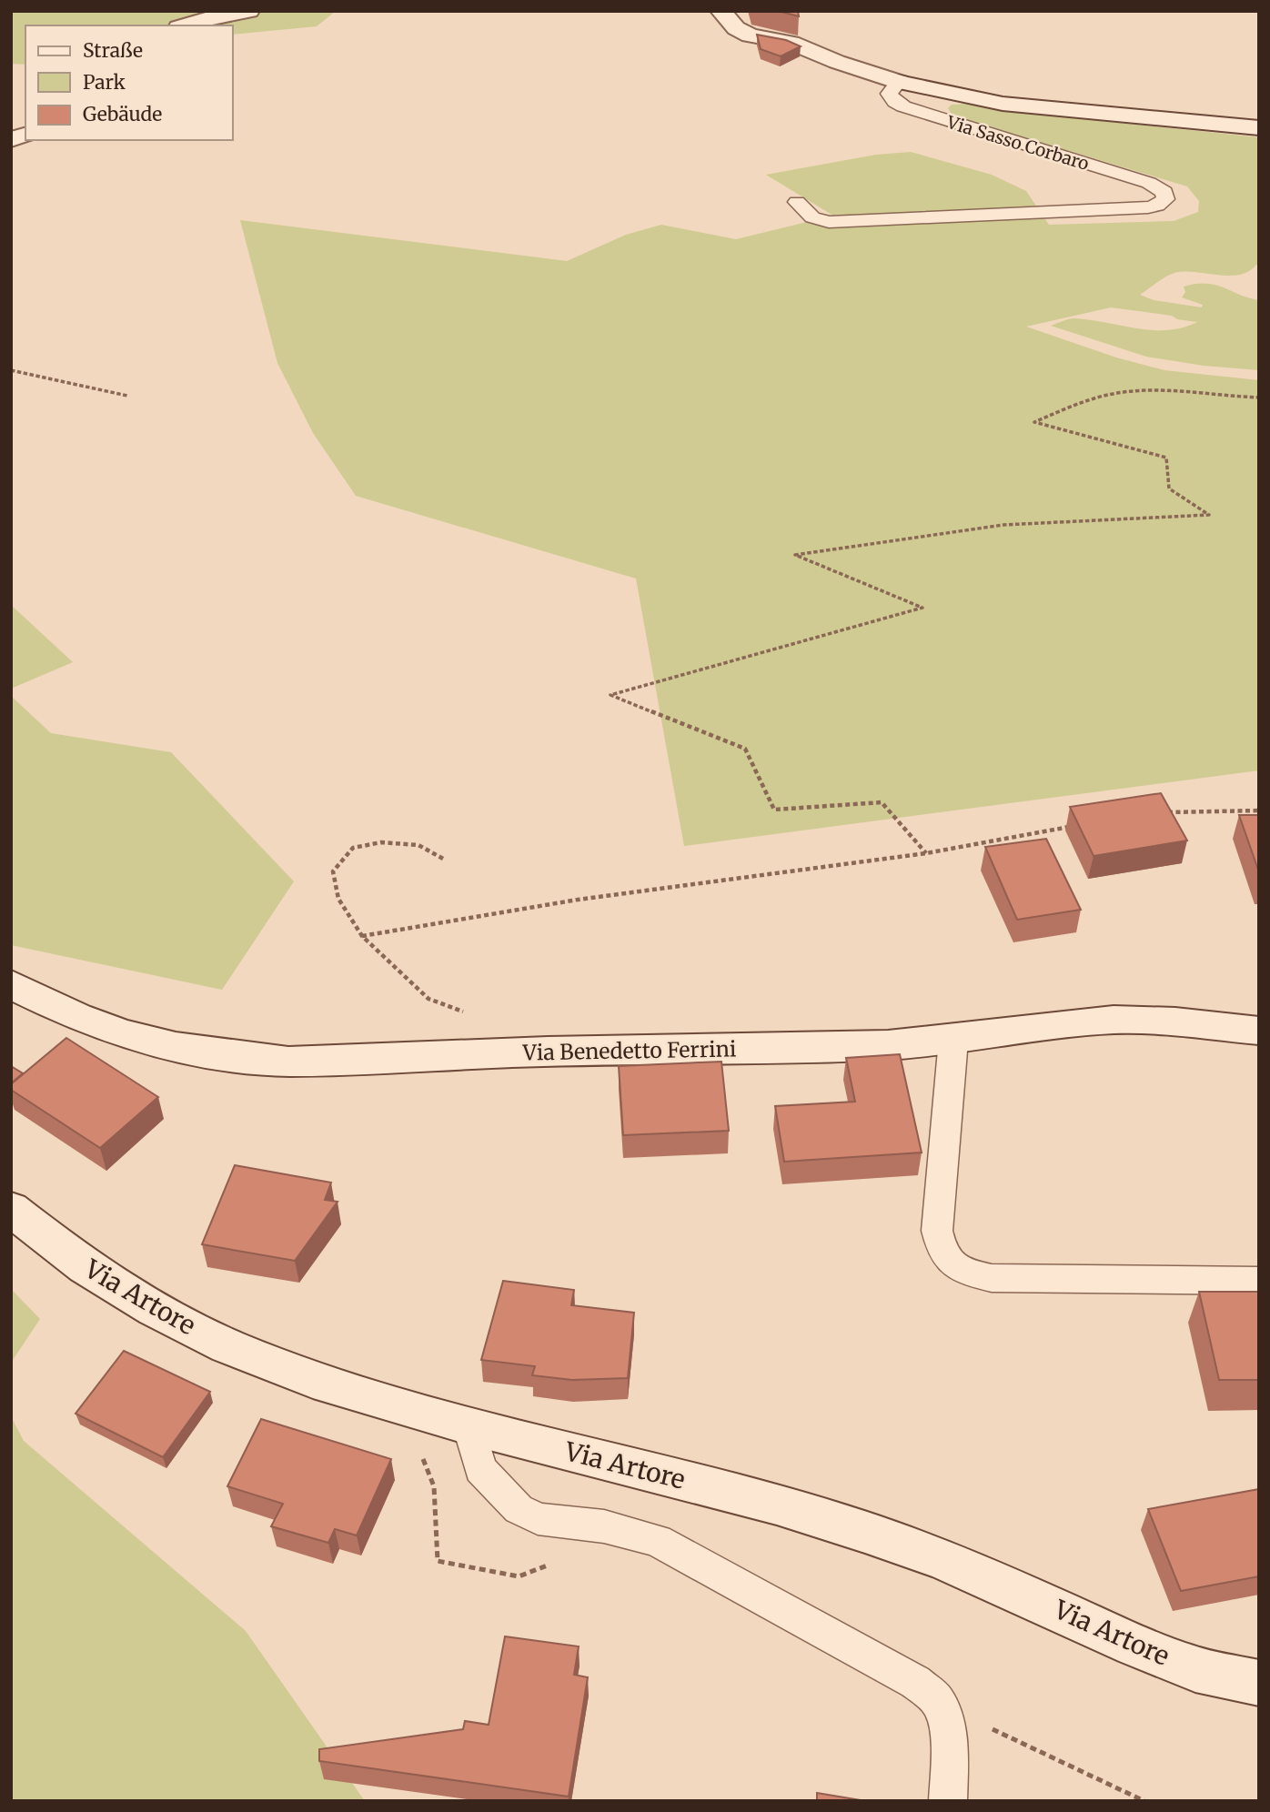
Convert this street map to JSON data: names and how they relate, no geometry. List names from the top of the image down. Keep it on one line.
{"streets":{"street":["Via Sasso Corbaro","Via Benedetto Ferrini","Via Artore"]},"legend":["Straße","Park","Gebäude"]}
